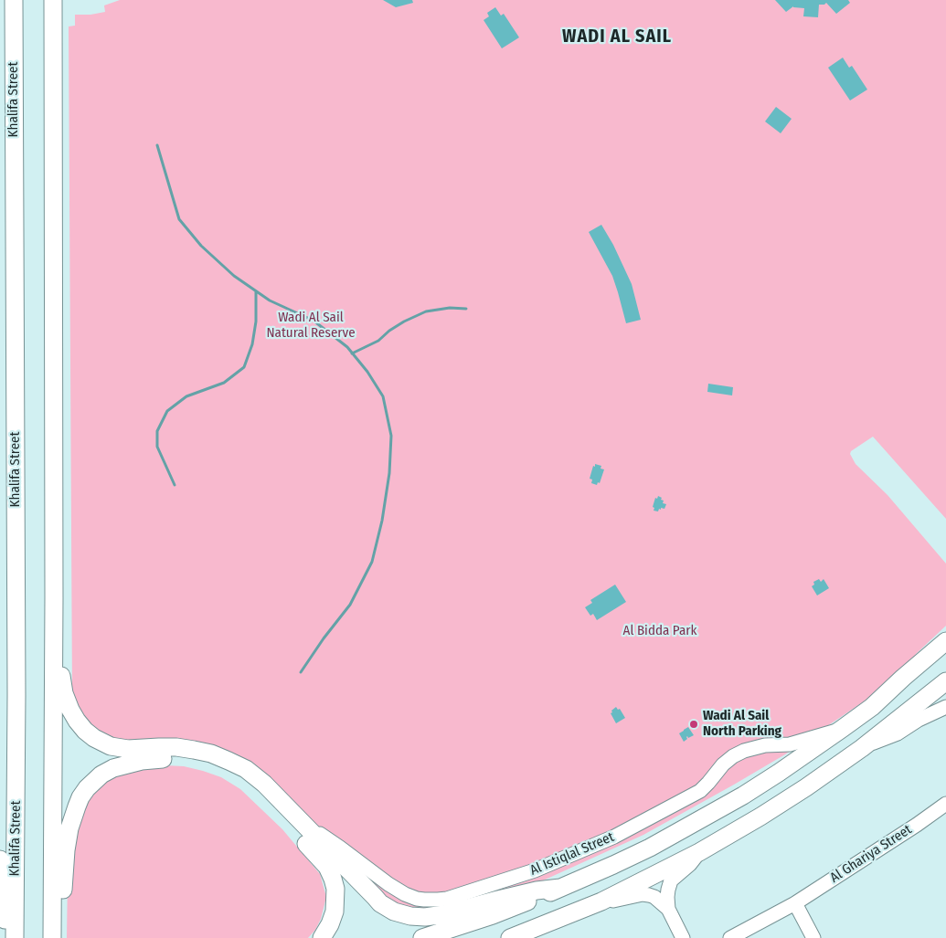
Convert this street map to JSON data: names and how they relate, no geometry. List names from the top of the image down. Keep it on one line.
{"streets":{"main road":["Khalifa Street","Al Istiqlal Street"],"street":["Al Ghariya Street"]},"districts":["WADI AL SAIL"],"parks":["Wadi Al Sail Natural Reserve","Al Bidda Park"],"places":["Wadi Al Sail North Parking"]}
